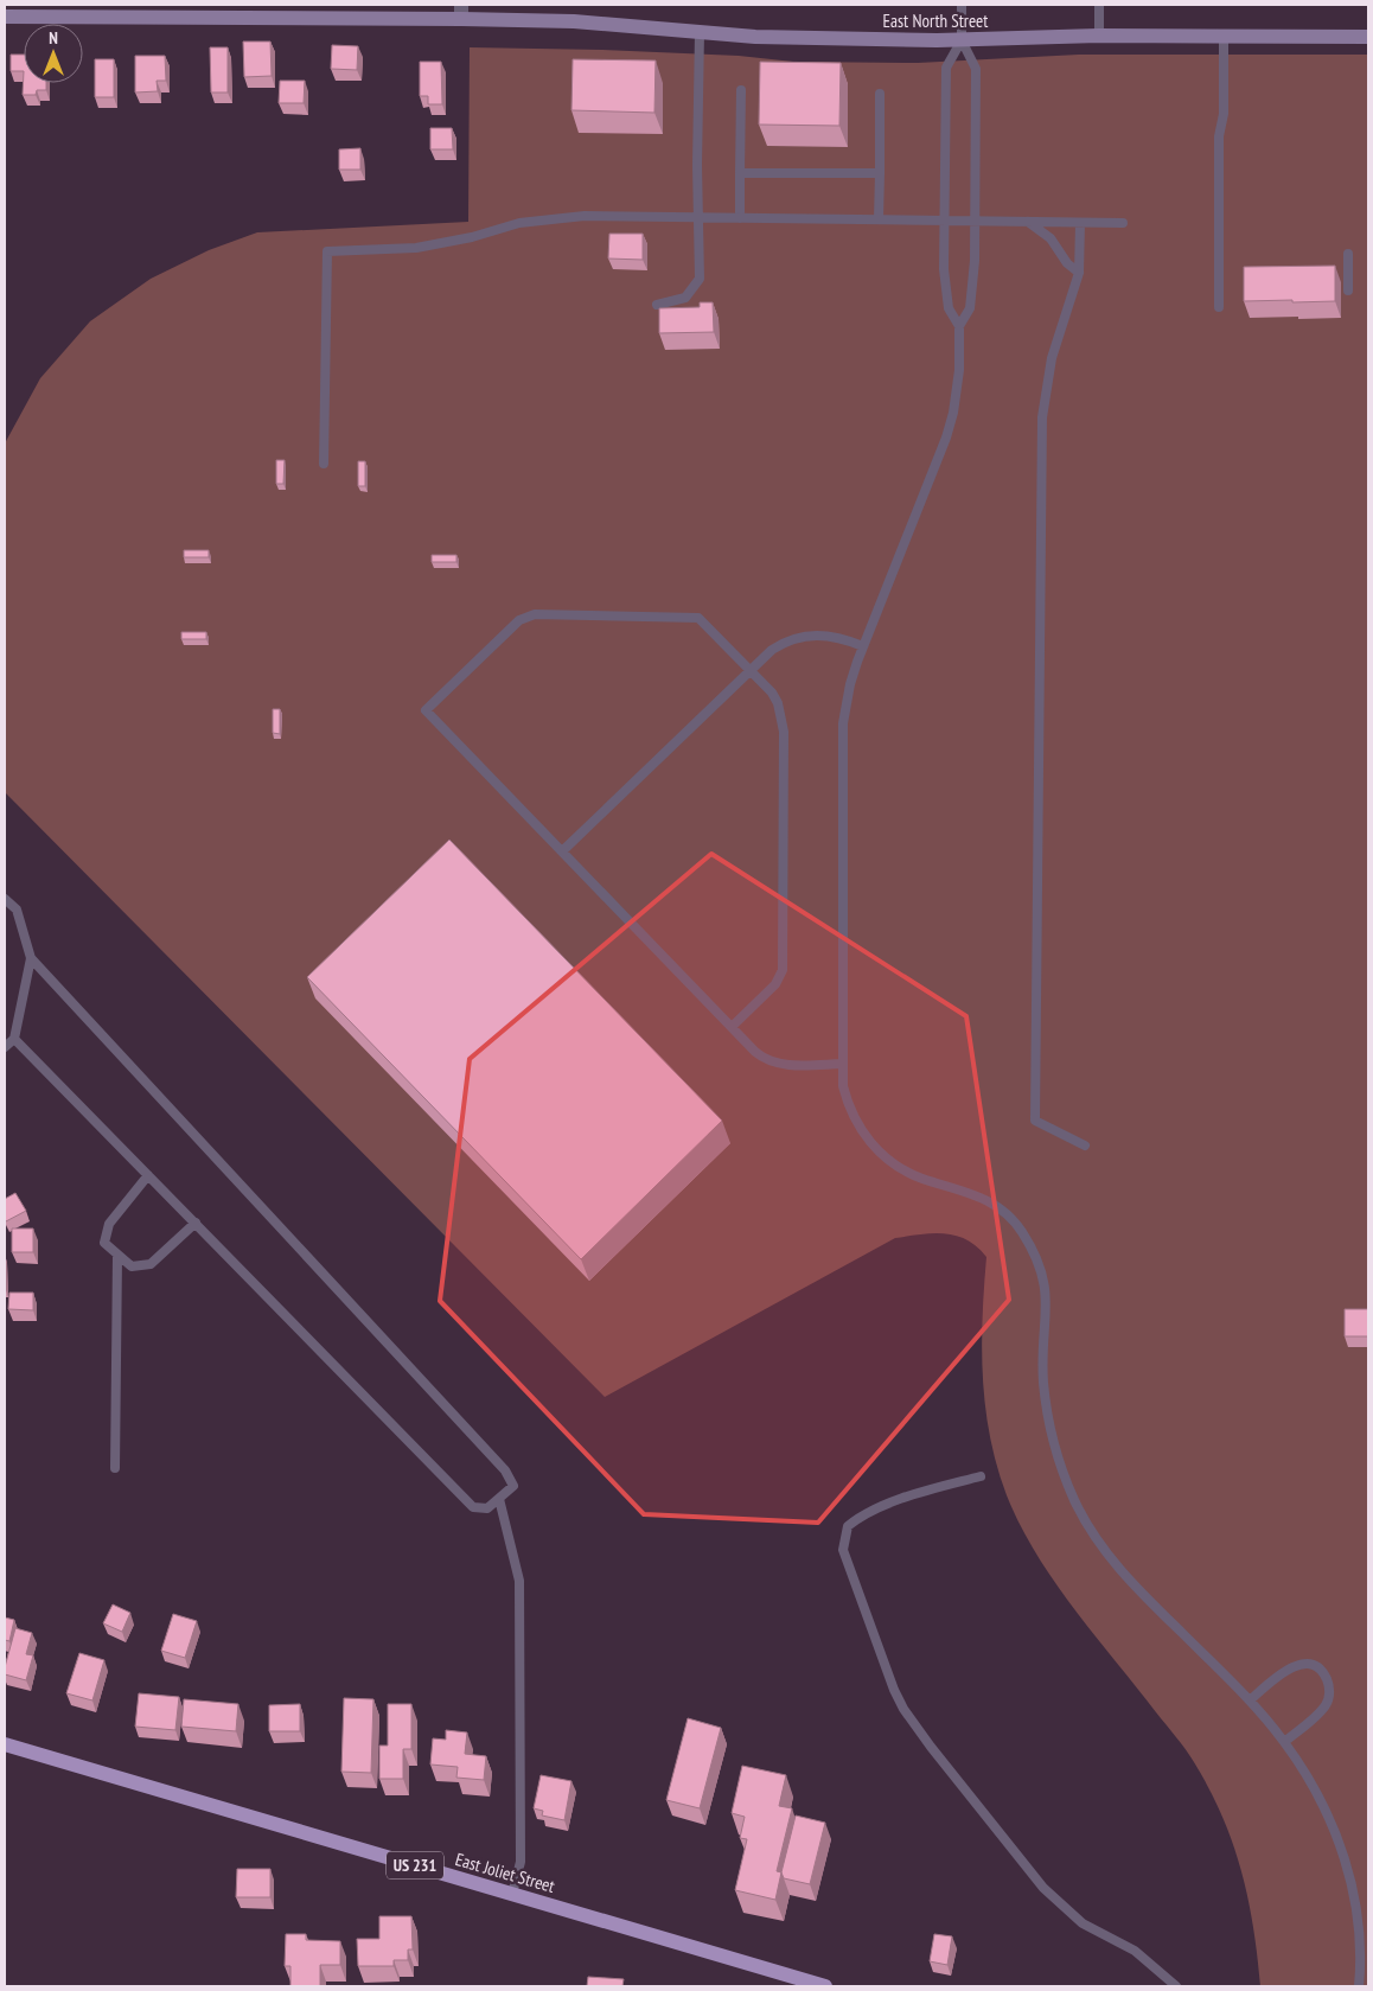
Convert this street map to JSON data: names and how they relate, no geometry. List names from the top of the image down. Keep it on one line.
{"streets":{"main road":["US 231","East Joliet Street"],"street":["East North Street"]},"north":"top"}
